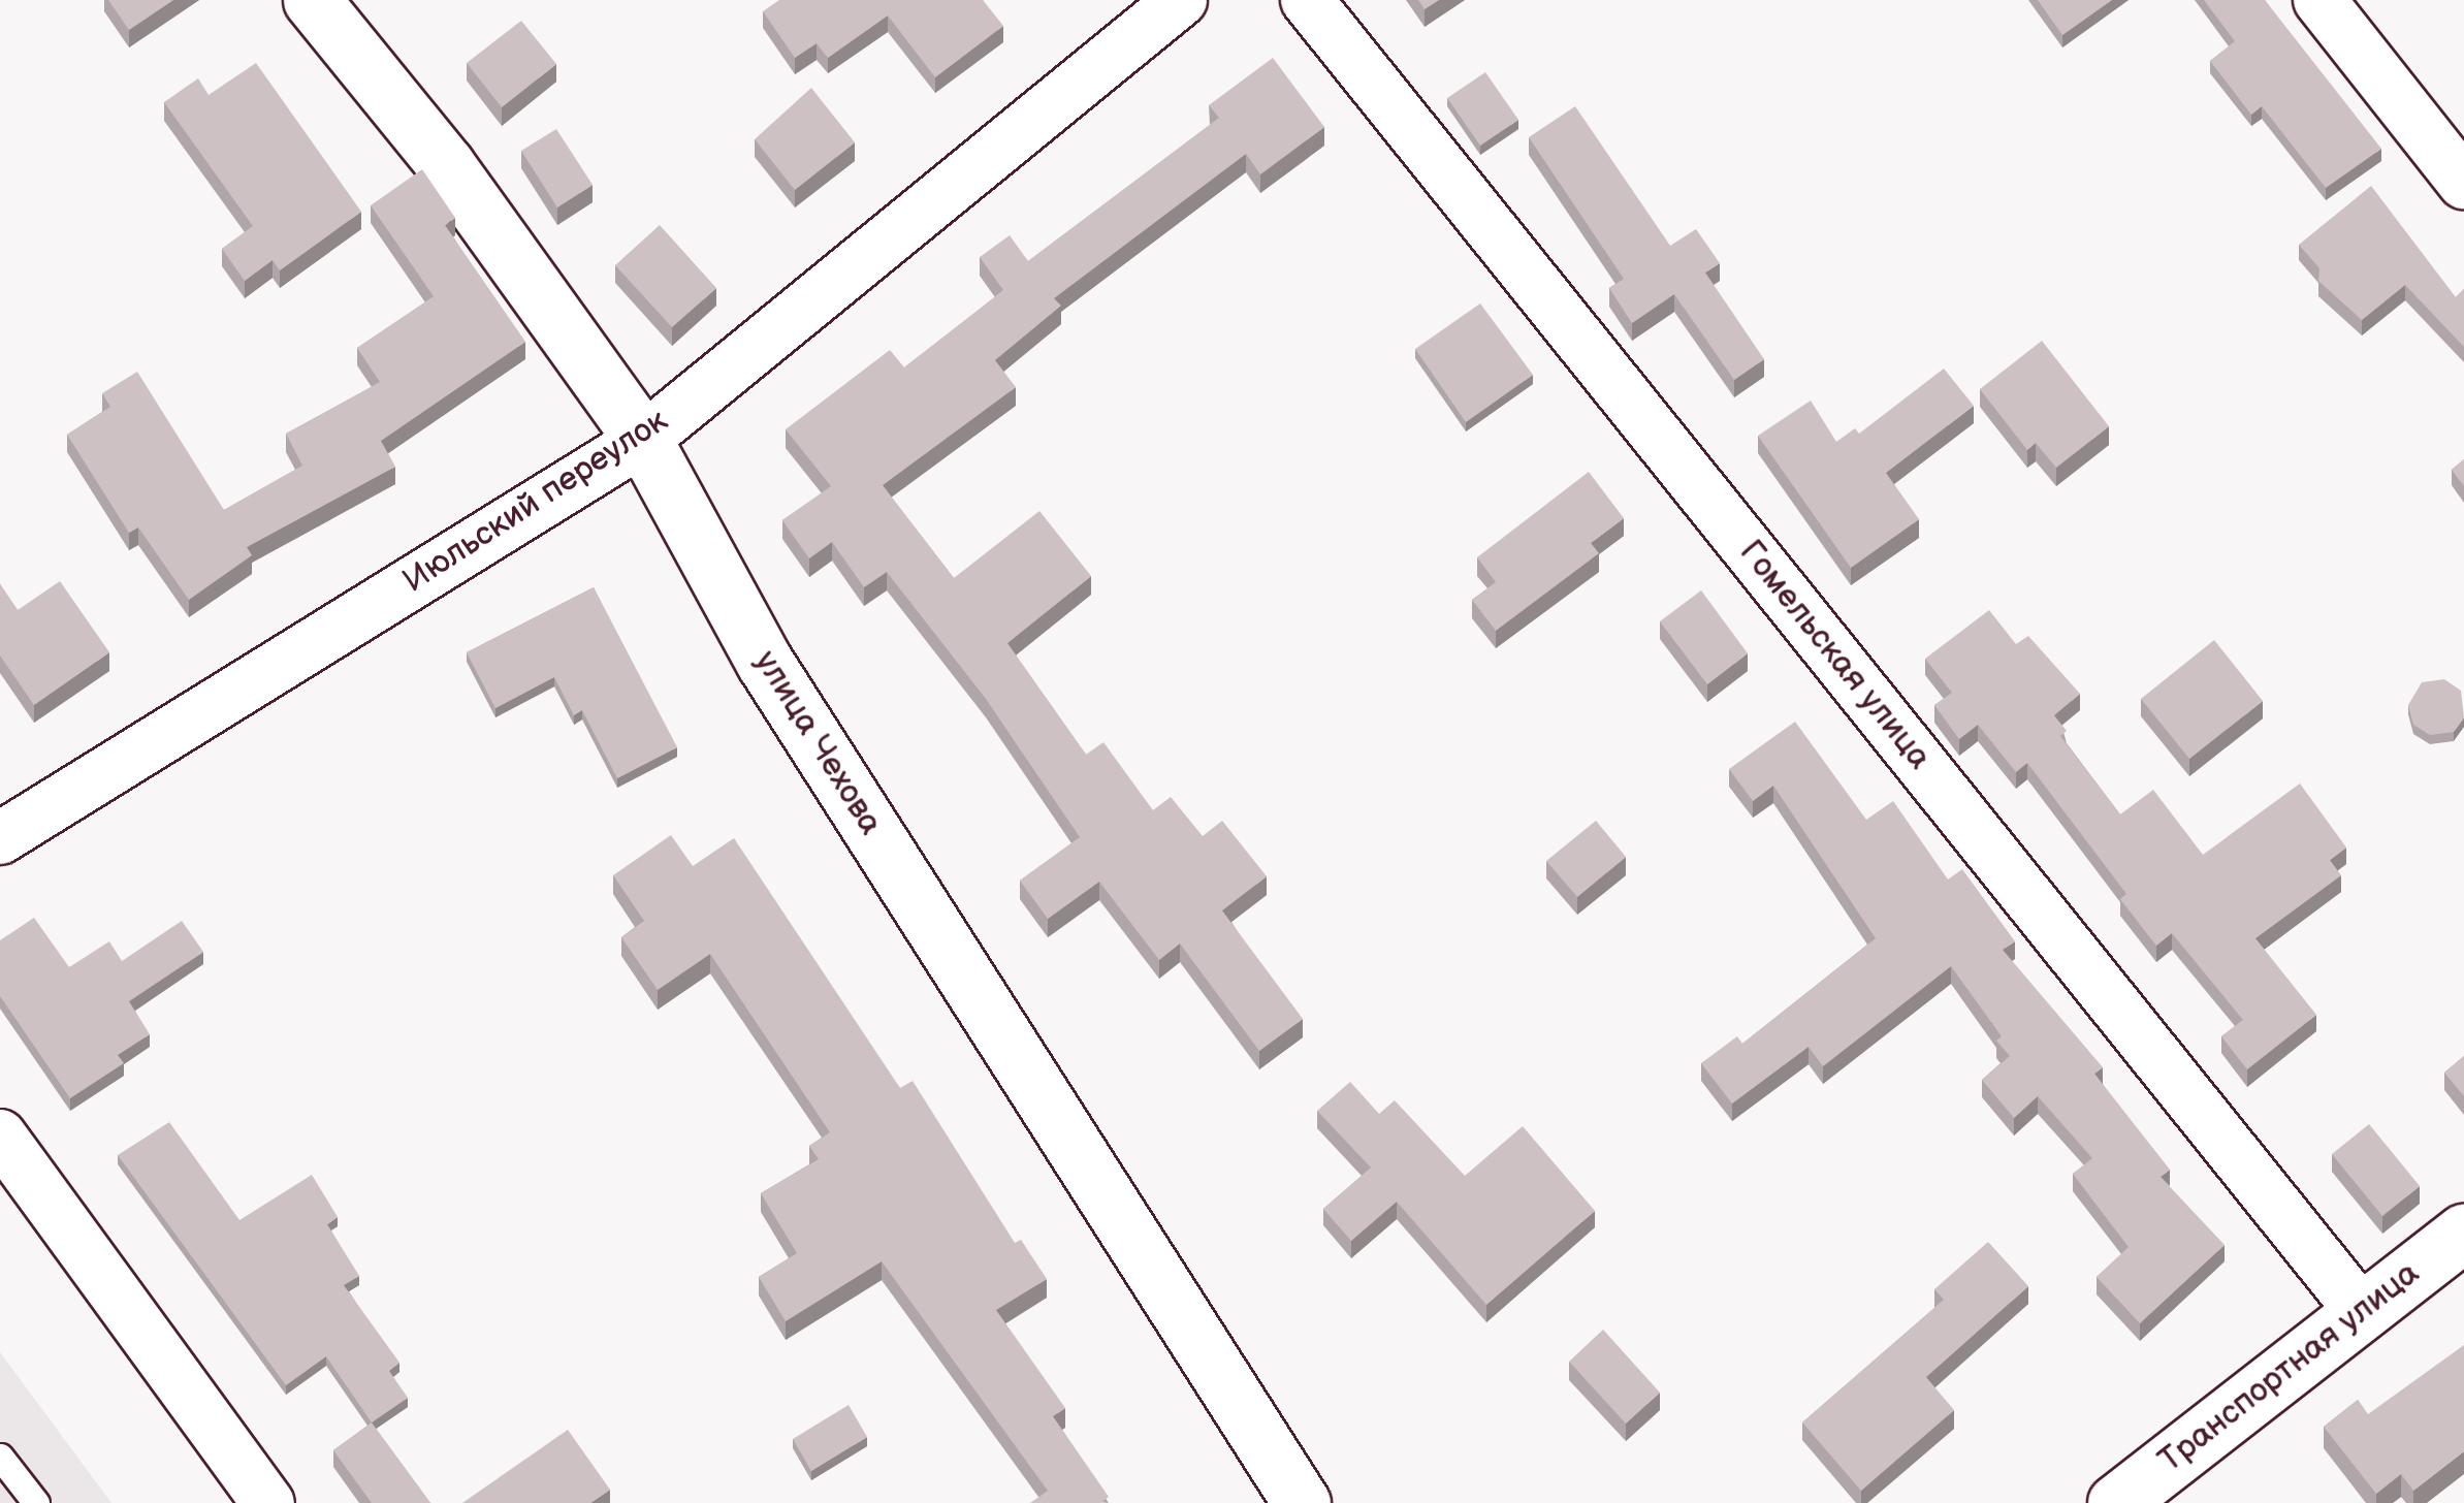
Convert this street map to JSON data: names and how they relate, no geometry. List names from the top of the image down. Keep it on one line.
{"streets":{"street":["Июльский переулок","Гомельская улица","улица Чехова","Транспортная улица"]},"crossings":[["Июльский переулок","улица Чехова"],["Гомельская улица","Транспортная улица"]]}
